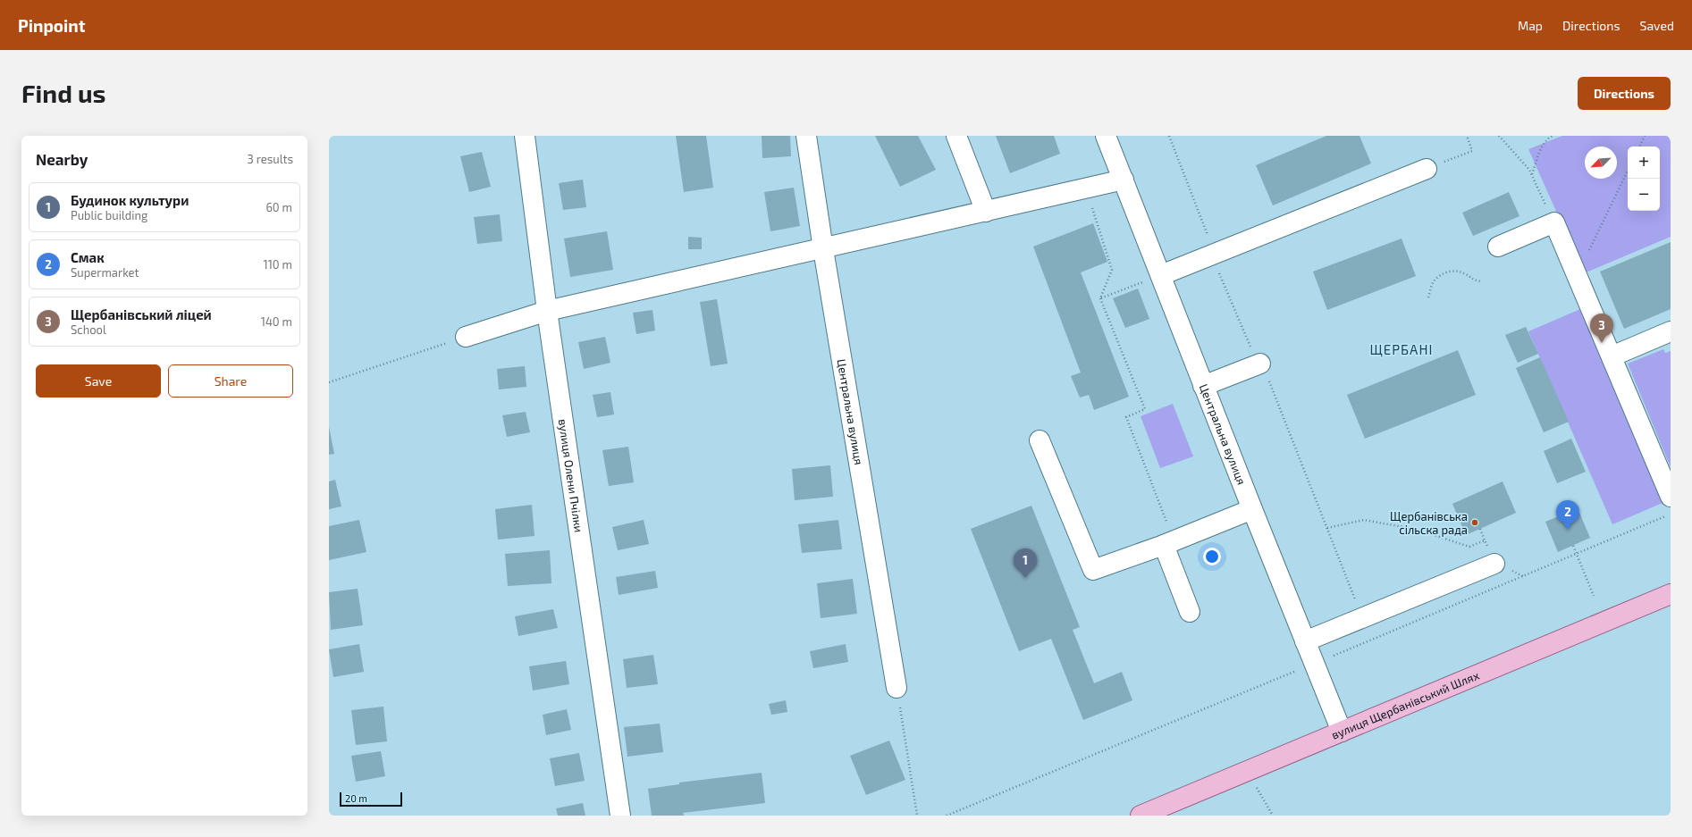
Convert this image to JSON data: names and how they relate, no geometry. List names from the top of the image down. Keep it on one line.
{"streets":{"main road":["вулиця Щербанівський Шлях"],"street":["Центральна вулиця","вулиця Олени Пчілки"]},"crossings":[["Центральна вулиця","вулиця Щербанівський Шлях"]],"districts":["ЩЕРБАНІ"],"places":["Щербанівська сільска рада"],"scale_bar":"20 m","north":"bottom left","page":{"header":"Pinpoint","nav":["Map","Directions","Saved"],"buttons":["Directions",["Save","Share"]],"title":"Find us","heading":["Nearby","3 results"],"map_buttons":["+","−"],"list":[{"mark":"1","name":"Будинок культури","note":"Public building","value":"60 m"},{"mark":"2","name":"Смак","note":"Supermarket","value":"110 m"},{"mark":"3","name":"Щербанівський ліцей","note":"School","value":"140 m"}],"pins":["3","2","1"],"scale":"20 m"}}
